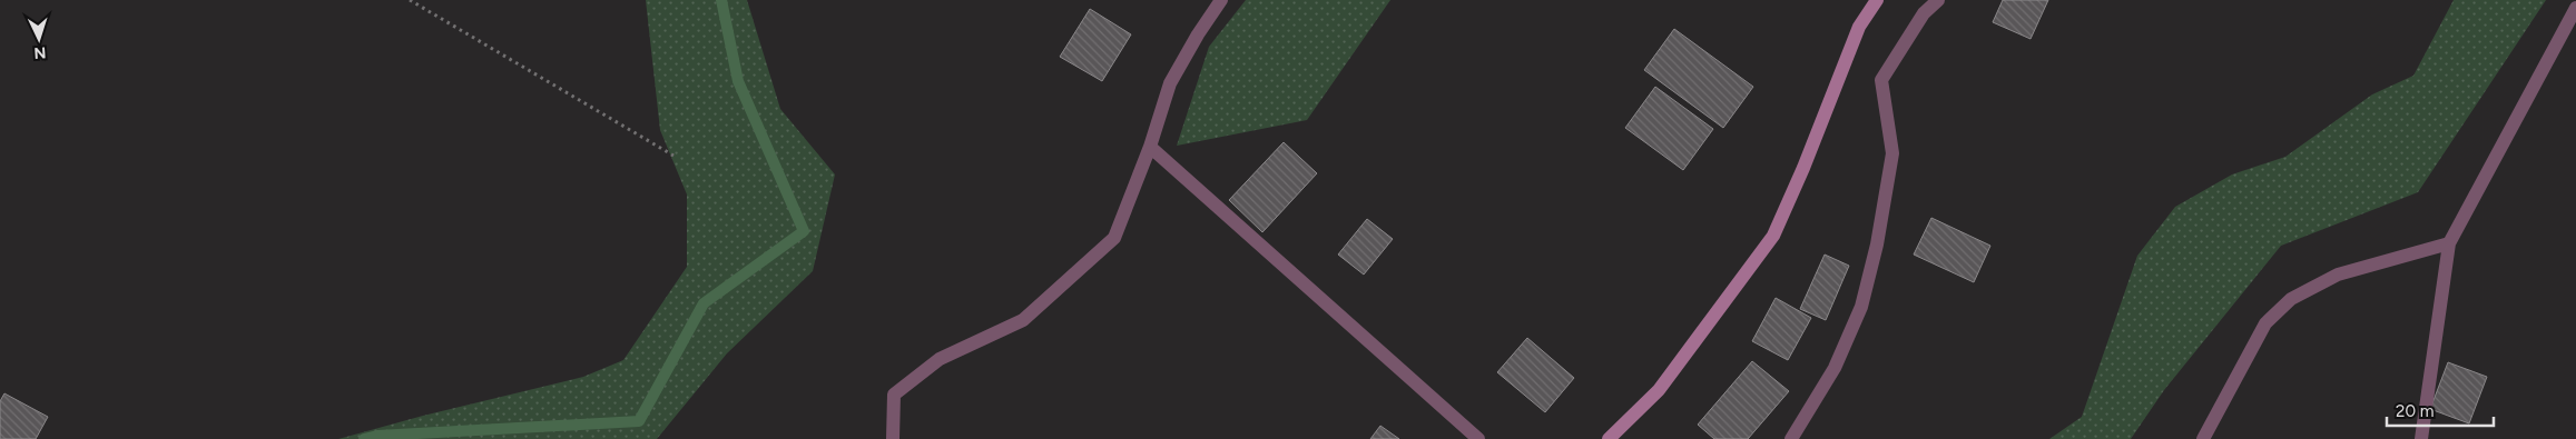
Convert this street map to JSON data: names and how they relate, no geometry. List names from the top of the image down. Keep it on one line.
{"scale_bar":"20 m","north":"bottom"}
